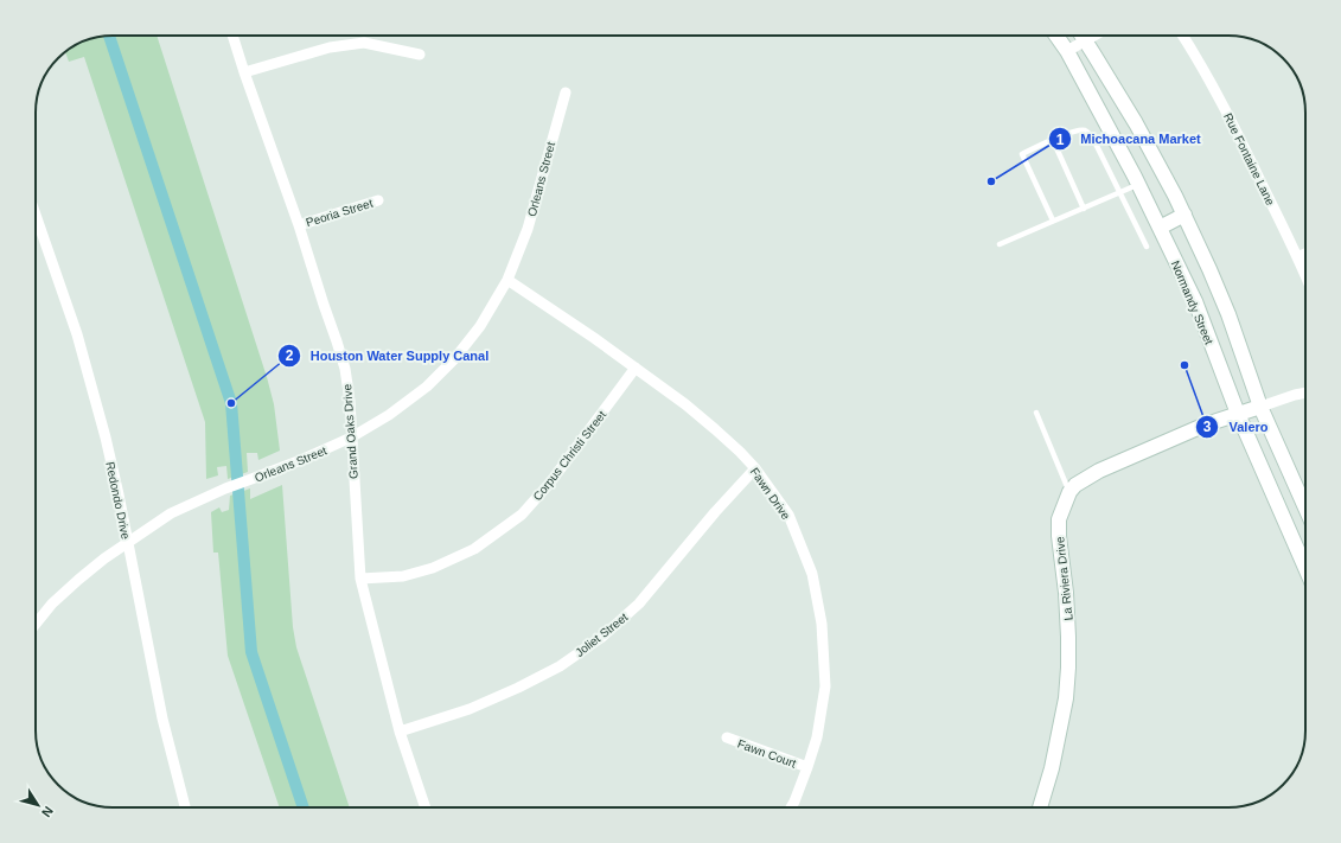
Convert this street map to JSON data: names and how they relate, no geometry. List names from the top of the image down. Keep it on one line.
{"streets":{"main road":["Normandy Street","La Riviera Drive"],"street":["Rue Fontaine Lane","Orleans Street","Peoria Street","Grand Oaks Drive","Corpus Christi Street","Fawn Drive","Redondo Drive","Joliet Street","Fawn Court"]},"crossings":[["Orleans Street","Grand Oaks Drive"],["Orleans Street","Fawn Drive"],["Orleans Street","Redondo Drive"],["Peoria Street","Grand Oaks Drive"],["Normandy Street","La Riviera Drive"],["Grand Oaks Drive","Corpus Christi Street"],["Grand Oaks Drive","Joliet Street"],["Corpus Christi Street","Fawn Drive"],["Fawn Drive","Joliet Street"],["Fawn Drive","Fawn Court"]],"places":["Michoacana Market","Valero","Houston Water Supply Canal"],"north":"bottom right"}
